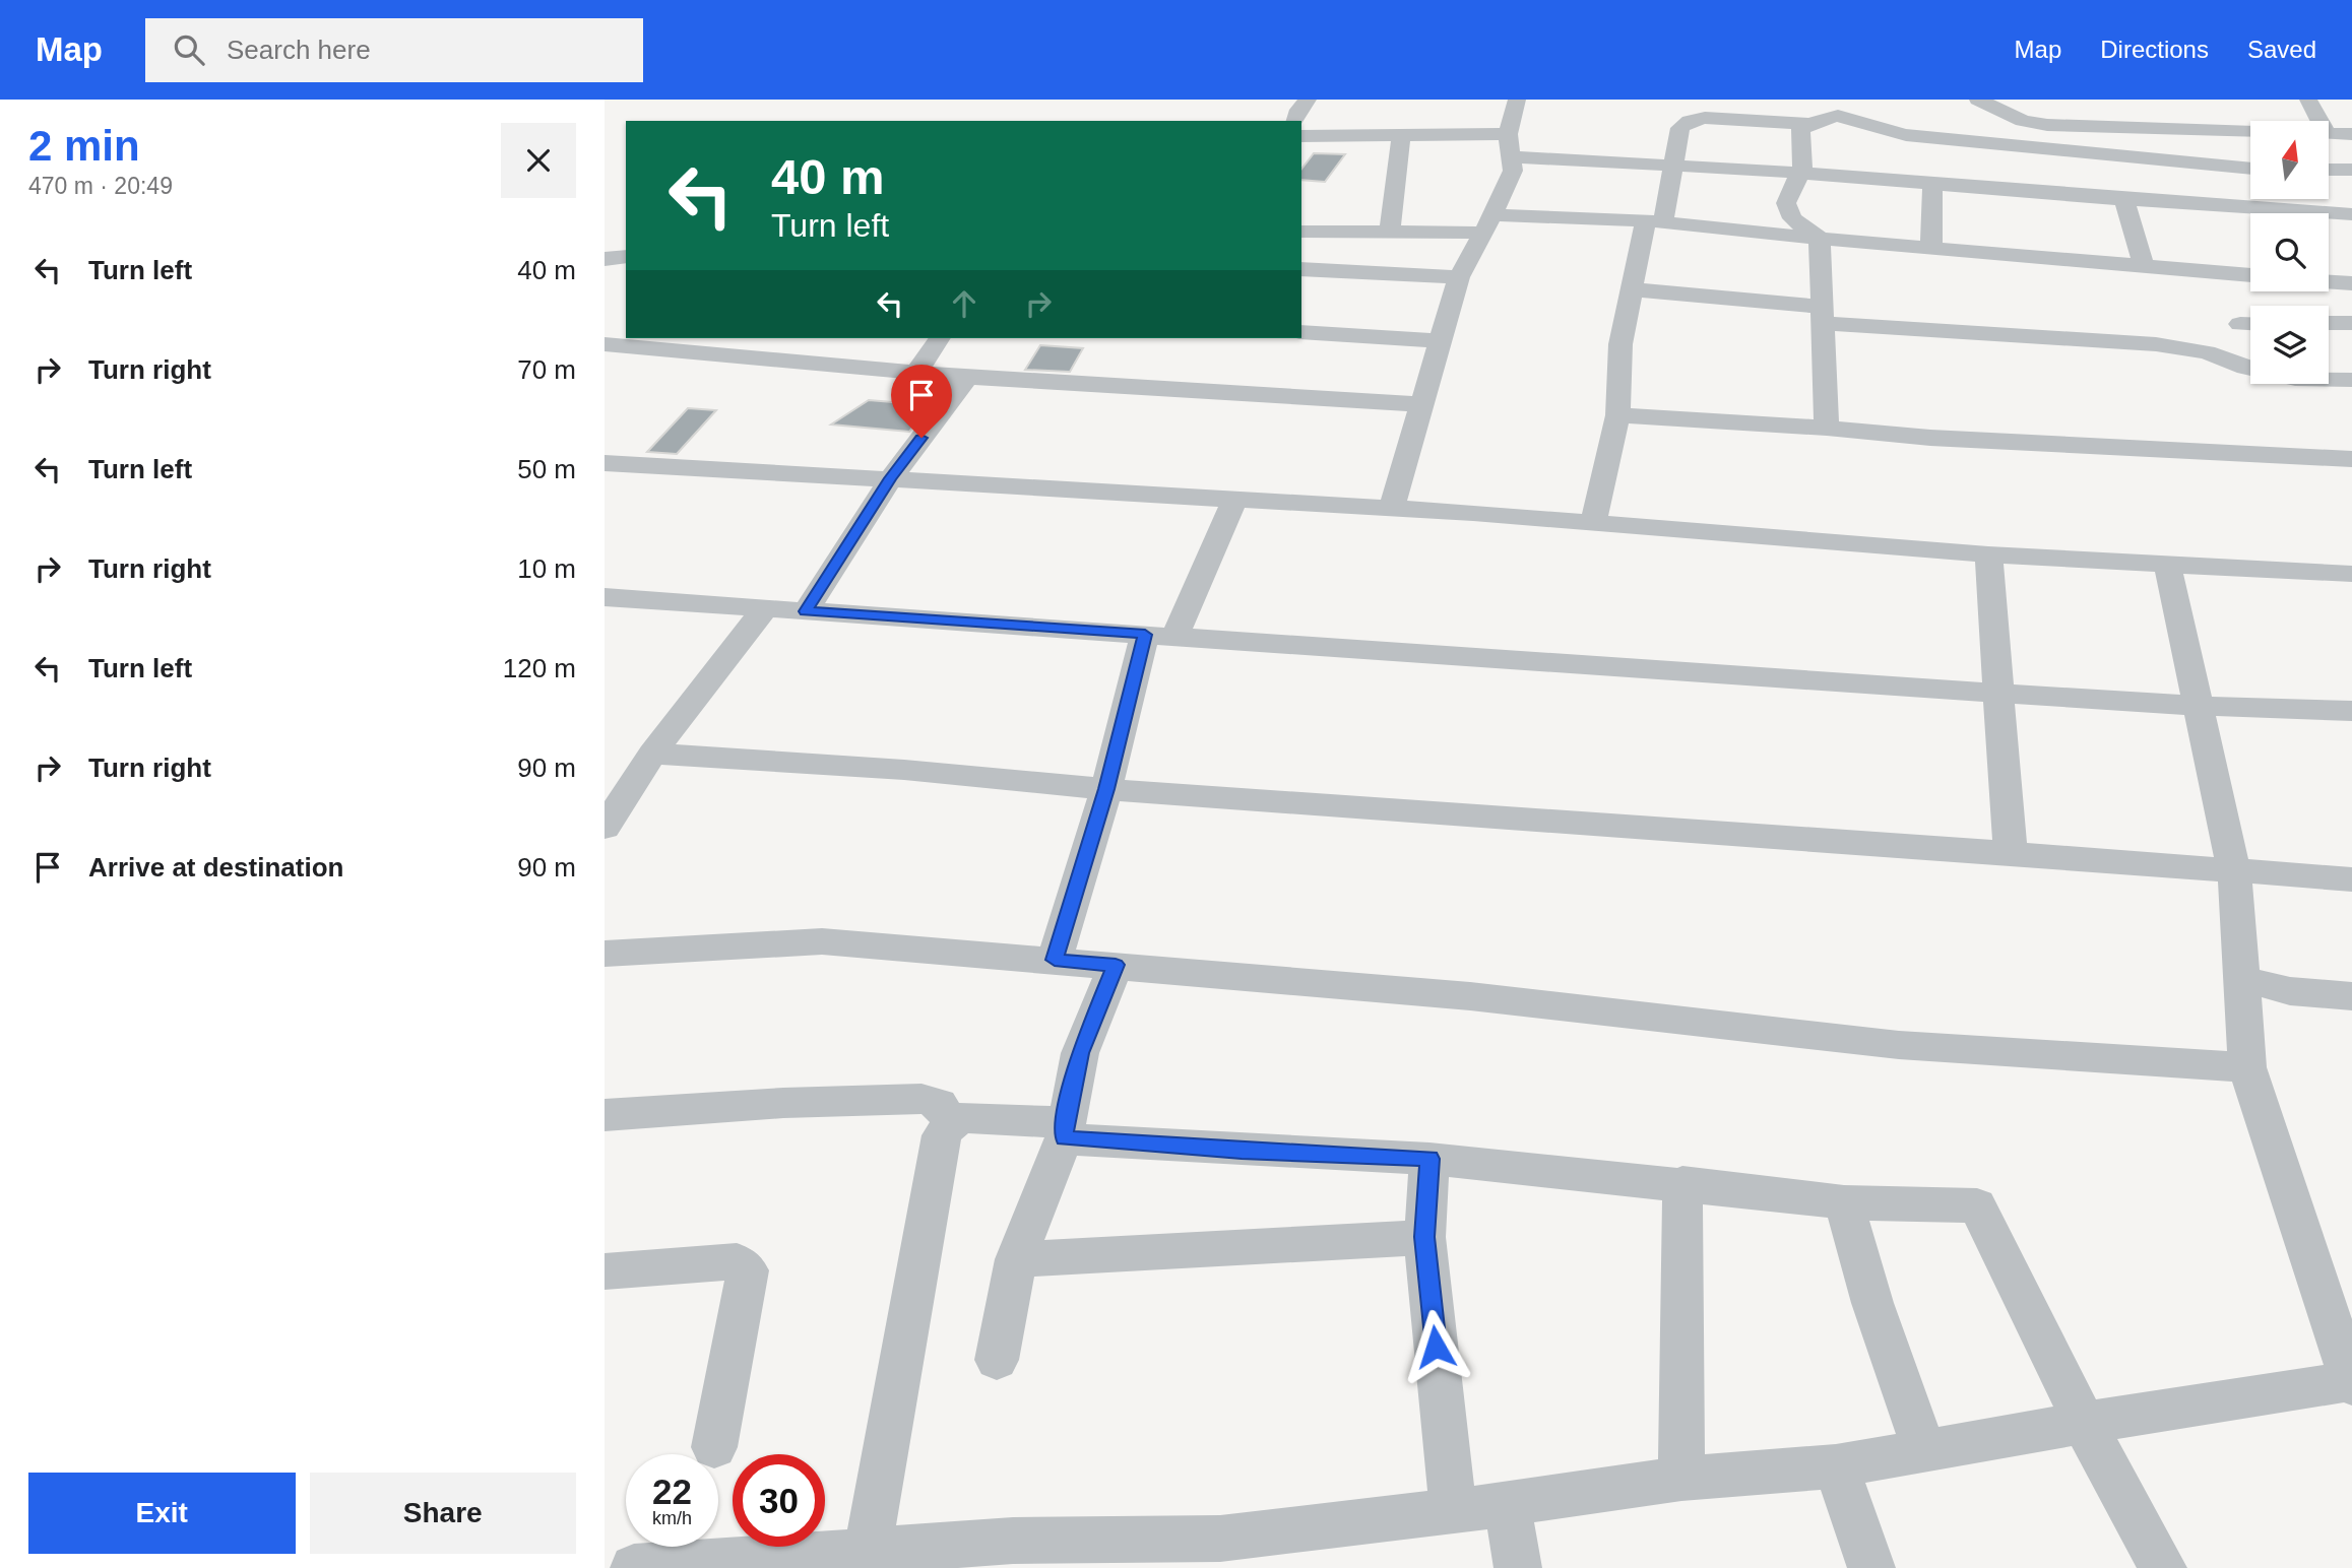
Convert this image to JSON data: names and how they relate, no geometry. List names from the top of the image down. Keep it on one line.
{"north":"top","page":{"header":"Map","search":"Search here","nav":["Map","Directions","Saved"],"heading":["2 min","470 m · 20:49"],"turn":["40 m","Turn left"],"list":[{"name":"Turn left","value":"40 m"},{"name":"Turn right","value":"70 m"},{"name":"Turn left","value":"50 m"},{"name":"Turn right","value":"10 m"},{"name":"Turn left","value":"120 m"},{"name":"Turn right","value":"90 m"},{"name":"Arrive at destination","value":"90 m"}],"speed":"22 km/h","limit":"30","buttons":["Exit","Share"]}}
